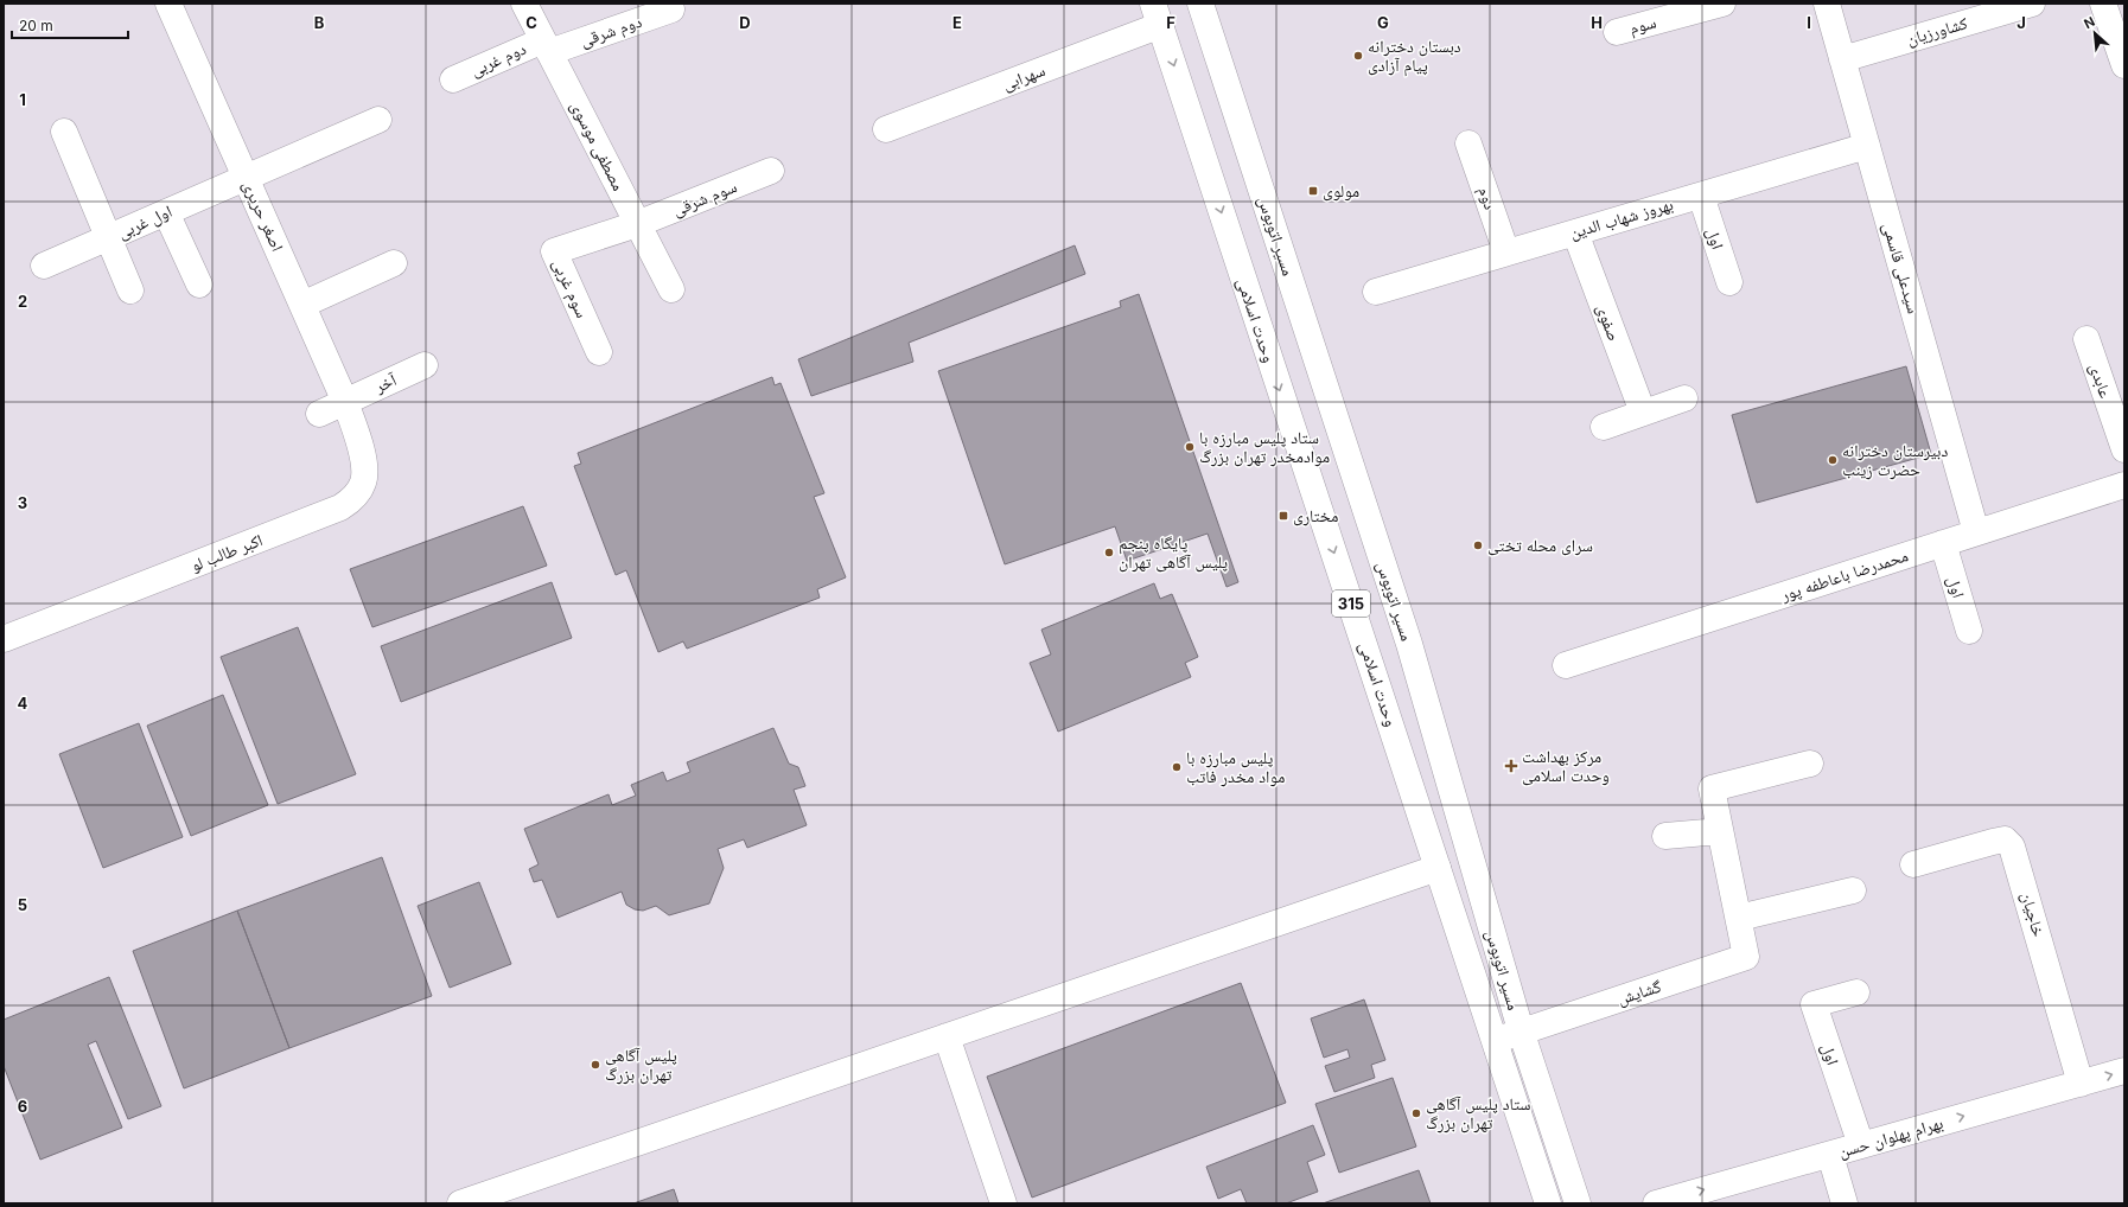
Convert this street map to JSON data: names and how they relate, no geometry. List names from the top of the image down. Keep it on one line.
{"streets":{"street":["سوم","دوم شرقی","کشاورزیان","دوم غربی","سهرابی","مصطفی موسوی","سوم شرقی","دوم","اصغر حریری","بهروز شهاب الدین","اول غربی","مسیر اتوبوس","اول","سیدعلی قاسمی","سوم غربی","وحدت اسلامی","صفوی","عابدی","آخر","اکبر طالب لو","محمدرضا باعاطفه پور","315","خاجیان","گشایش","بهرام پهلوان حسن"]},"crossings":[["دوم شرقی","دوم غربی"],["دوم شرقی","مصطفی موسوی"],["کشاورزیان","سیدعلی قاسمی"],["دوم غربی","مصطفی موسوی"],["سهرابی","وحدت اسلامی"],["مصطفی موسوی","سوم شرقی"],["مصطفی موسوی","سوم غربی"],["سوم شرقی","سوم غربی"],["دوم","بهروز شهاب الدین"],["اصغر حریری","اول غربی"],["اصغر حریری","آخر"],["اصغر حریری","اکبر طالب لو"],["بهروز شهاب الدین","اول"],["بهروز شهاب الدین","سیدعلی قاسمی"],["بهروز شهاب الدین","صفوی"],["مسیر اتوبوس","گشایش"],["اول","محمدرضا باعاطفه پور"],["اول","بهرام پهلوان حسن"],["سیدعلی قاسمی","محمدرضا باعاطفه پور"],["وحدت اسلامی","گشایش"],["آخر","اکبر طالب لو"],["خاجیان","بهرام پهلوان حسن"]],"one_way":["وحدت اسلامی","بهرام پهلوان حسن"],"places":{"other":["دبستان دخترانه پیام آزادی","ستاد پلیس مبارزه با موادمخدر تهران بزرگ","دبیرستان دخترانه حضرت زینب","سرای محله تختی","پایگاه پنجم پلیس آگاهی تهران","پلیس مبارزه با مواد مخدر فاتب","پلیس آگاهی تهران بزرگ","ستاد پلیس آگاهی تهران بزرگ"],"transit":["مولوی","مختاری"],"health":["مرکز بهداشت وحدت اسلامی"]},"scale_bar":"20 m","north":"top left","grid":{"columns":["B","C","D","E","F","G","H","I","J"],"rows":["1","2","3","4","5","6"]}}
